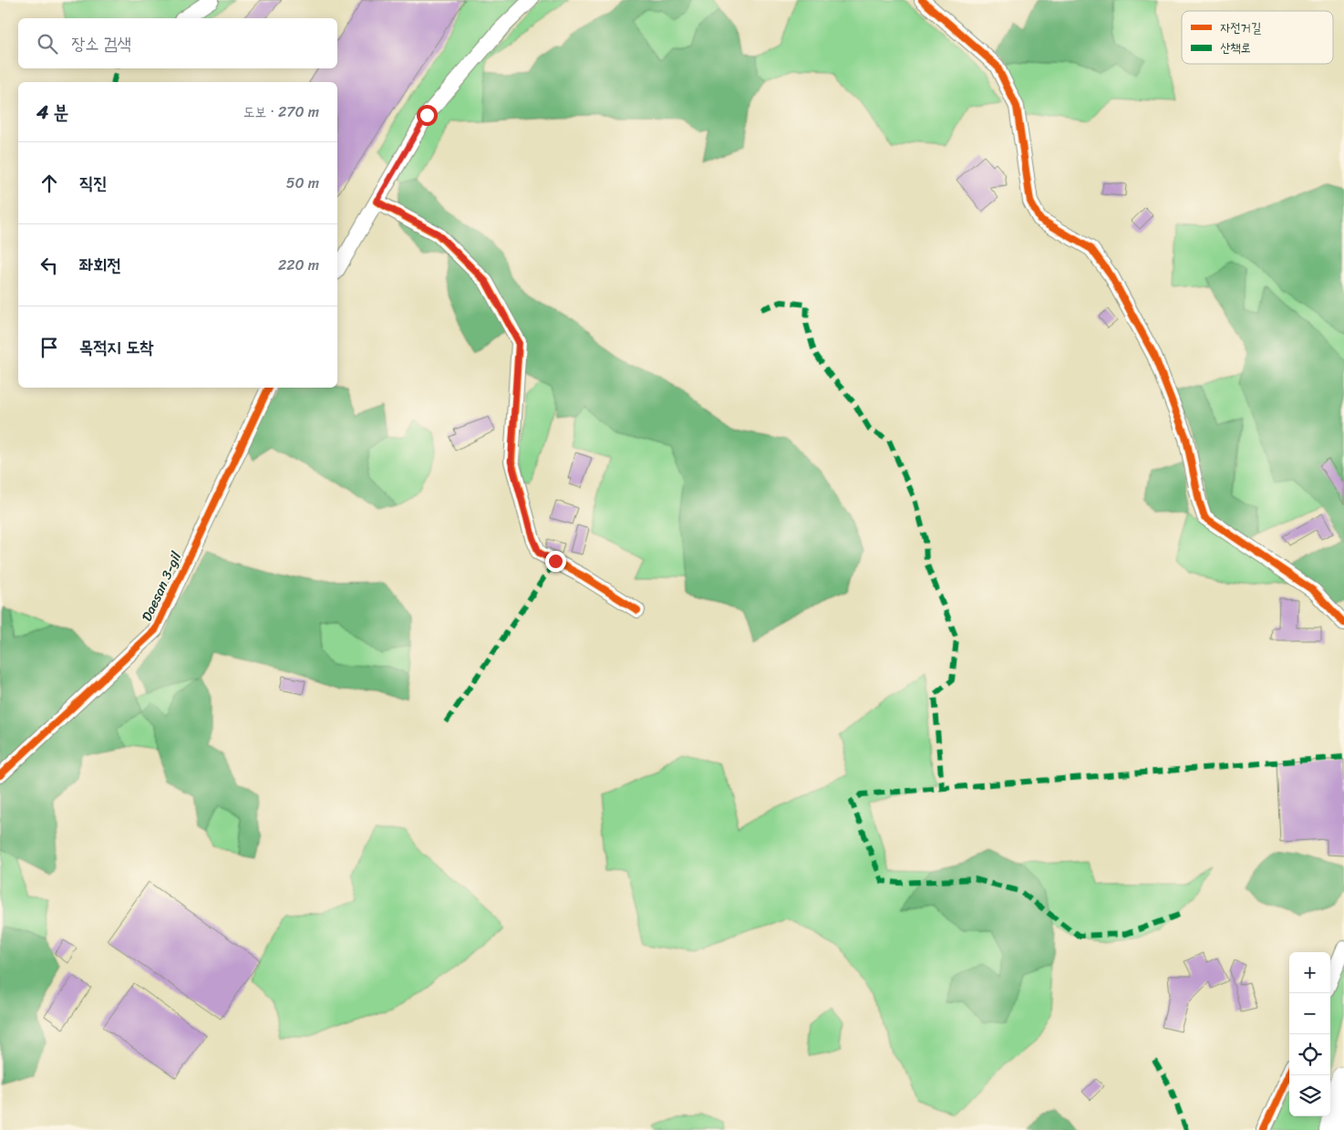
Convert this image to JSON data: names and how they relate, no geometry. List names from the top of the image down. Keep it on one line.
{"streets":{"street":["Daesan 3-gil"]},"legend":["자전거길","산책로"],"page":{"search":"장소 검색","heading":["4 분","도보 · 270 m"],"list":[["직진","50 m"],["좌회전","220 m"],"목적지 도착"],"map_buttons":["+","−"]}}
